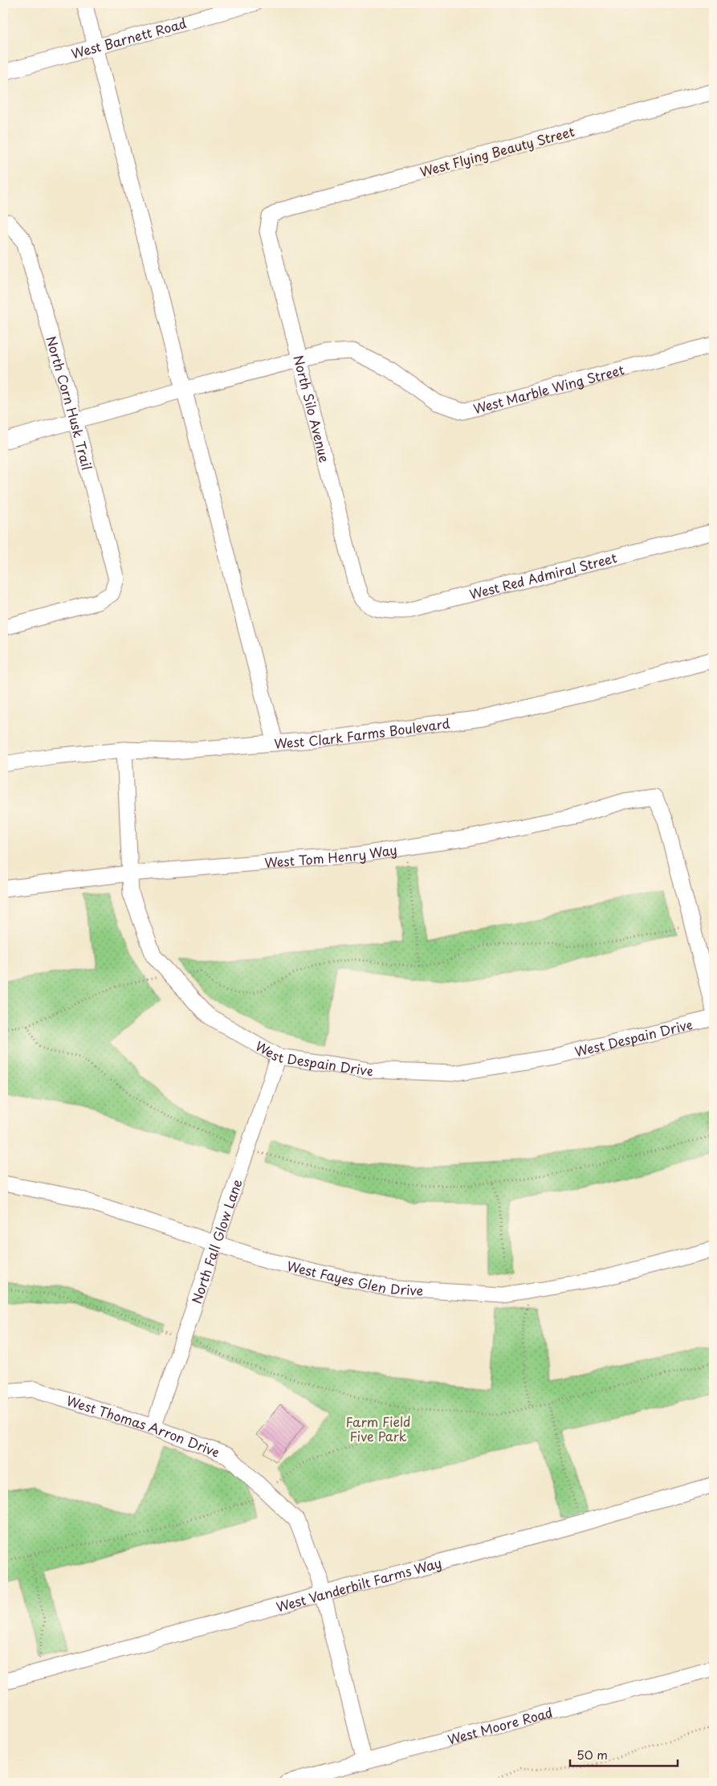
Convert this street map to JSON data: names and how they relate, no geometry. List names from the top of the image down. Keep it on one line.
{"streets":{"street":["West Barnett Road","West Flying Beauty Street","West Marble Wing Street","North Corn Husk Trail","North Silo Avenue","West Red Admiral Street","West Clark Farms Boulevard","West Tom Henry Way","West Despain Drive","North Fall Glow Lane","West Fayes Glen Drive","West Thomas Arron Drive","West Vanderbilt Farms Way","West Moore Road"]},"crossings":[["West Flying Beauty Street","North Silo Avenue"],["West Marble Wing Street","North Corn Husk Trail"],["West Marble Wing Street","North Silo Avenue"],["North Silo Avenue","West Red Admiral Street"],["West Clark Farms Boulevard","West Despain Drive"],["West Tom Henry Way","West Despain Drive"],["West Despain Drive","North Fall Glow Lane"],["North Fall Glow Lane","West Fayes Glen Drive"],["North Fall Glow Lane","West Thomas Arron Drive"],["West Thomas Arron Drive","West Vanderbilt Farms Way"],["West Thomas Arron Drive","West Moore Road"]],"parks":["Farm Field Five Park"],"scale_bar":"50 m"}
